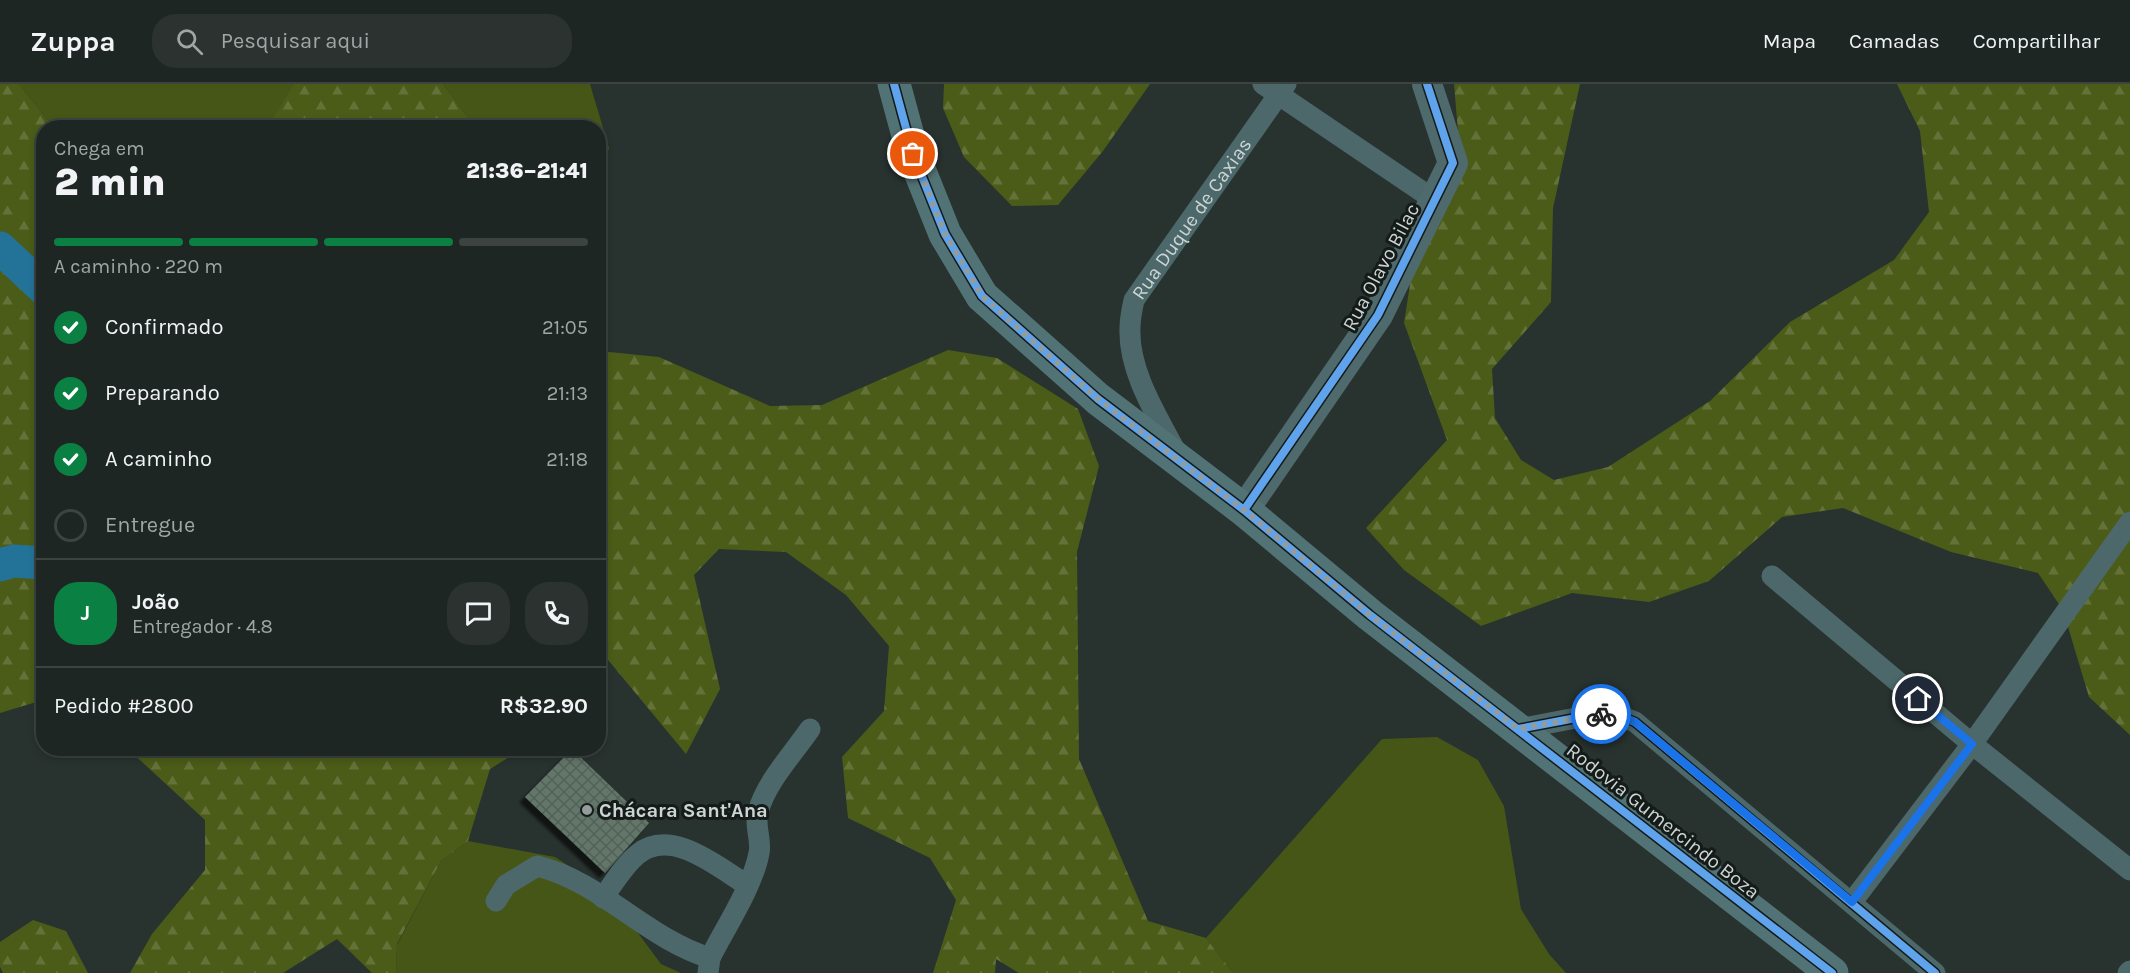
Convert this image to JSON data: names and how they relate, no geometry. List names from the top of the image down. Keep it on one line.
{"streets":{"main road":["Rodovia Gumercindo Boza"],"street":["Rua Duque de Caxias","Rua Olavo Bilac"]},"crossings":[["Rua Duque de Caxias","Rodovia Gumercindo Boza"],["Rua Olavo Bilac","Rodovia Gumercindo Boza"]],"places":["Chácara Sant'Ana"],"page":{"header":"Zuppa","search":"Pesquisar aqui","nav":["Mapa","Camadas","Compartilhar"],"heading":["2 min","Chega em","21:36–21:41"],"panel":["João","Entregador · 4.8","Pedido #2800","R$32.90"],"bar":"A caminho · 220 m","list":[["Confirmado","21:05"],["Preparando","21:13"],["A caminho","21:18"],"Entregue"],"round":"J"}}
